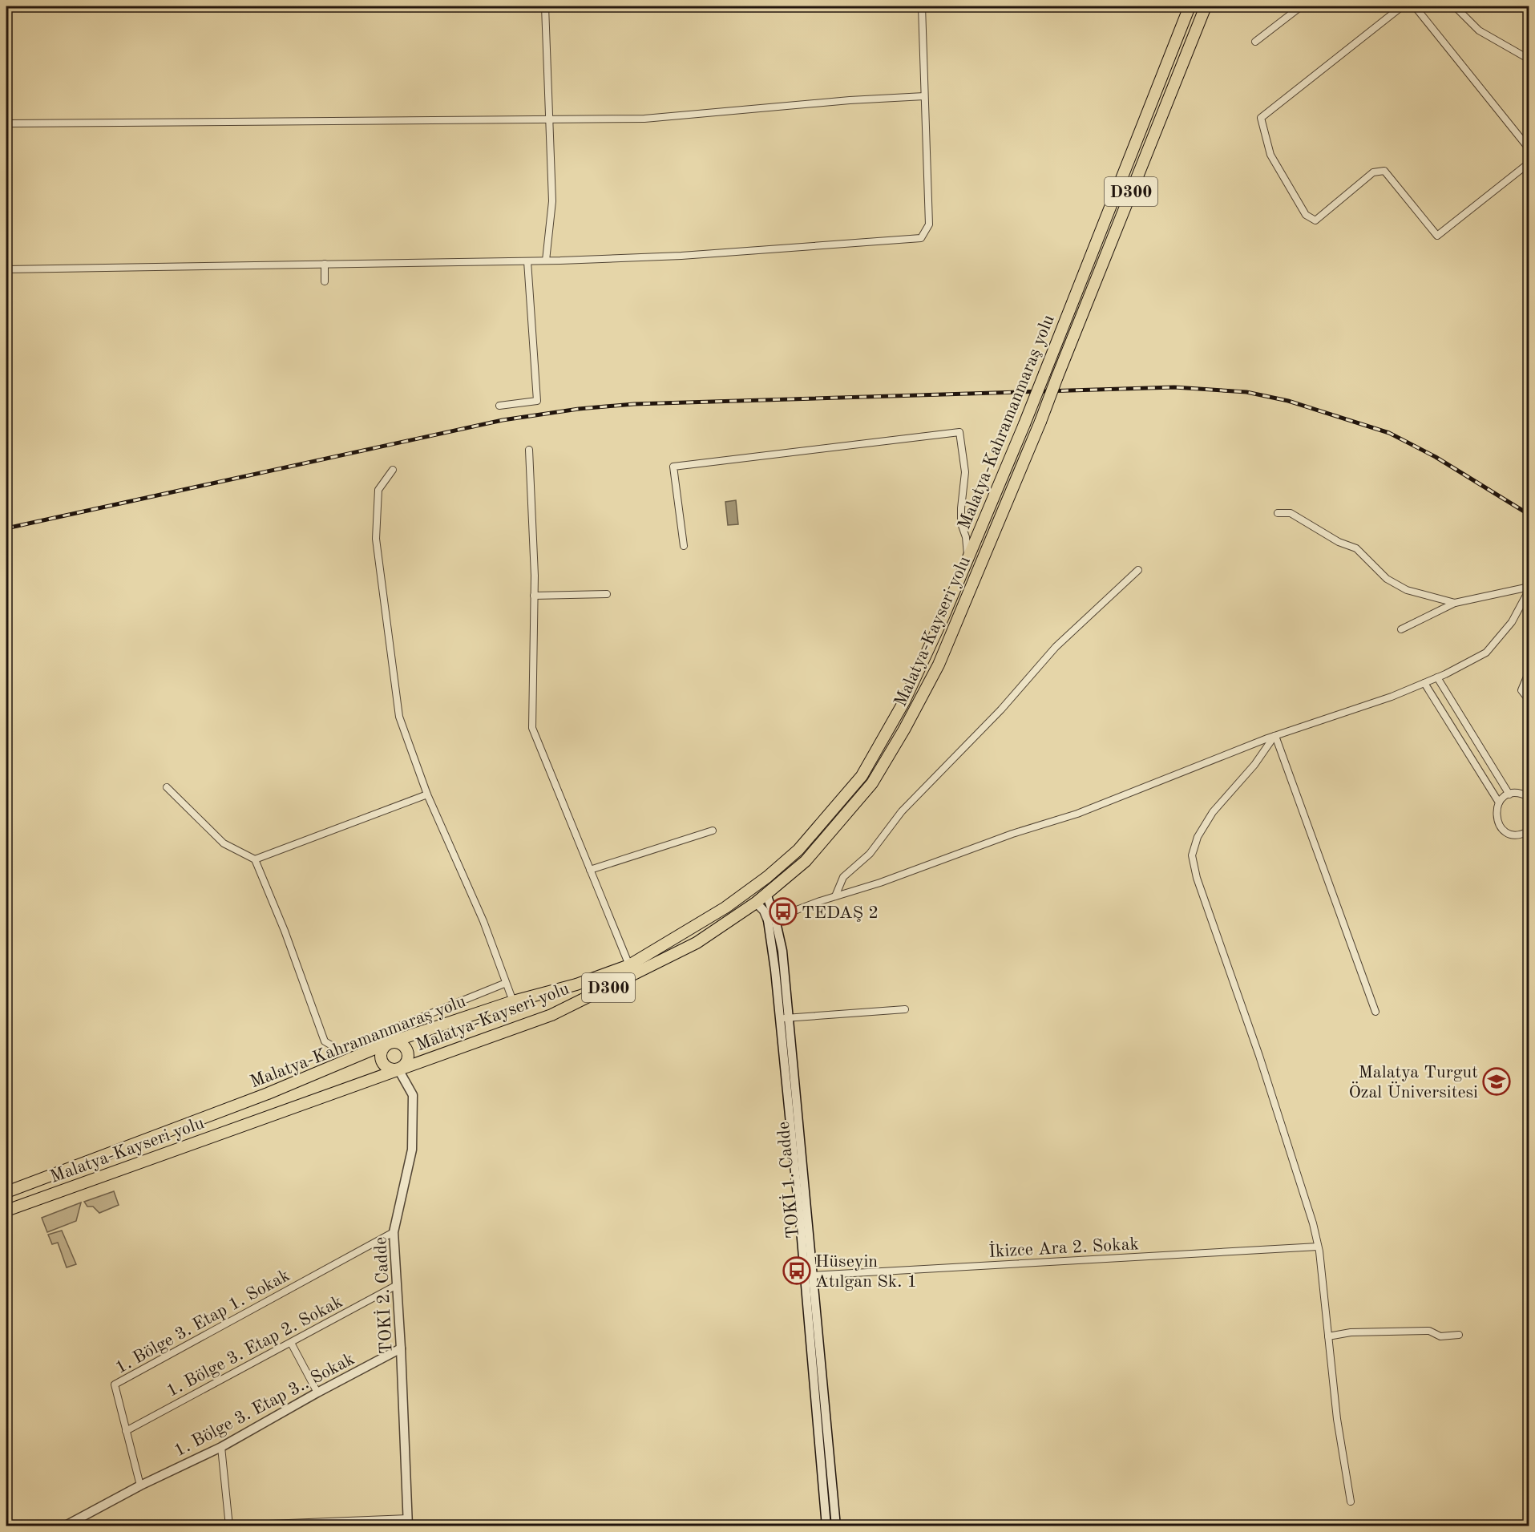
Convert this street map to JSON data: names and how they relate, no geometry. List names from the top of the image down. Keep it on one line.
{"streets":{"highway":["D300","Malatya-Kahramanmaraş yolu","Malatya-Kayseri yolu"],"main road":["TOKİ 1. Cadde","TOKİ 2. Cadde","1. Bölge 3. Etap 3.. Sokak"],"street":["İkizce Ara 2. Sokak","1. Bölge 3. Etap 1. Sokak","1. Bölge 3. Etap 2. Sokak"]},"crossings":[["Malatya-Kahramanmaraş yolu","Malatya-Kayseri yolu"],["Malatya-Kahramanmaraş yolu","TOKİ 2. Cadde"],["Malatya-Kayseri yolu","TOKİ 2. Cadde"],["TOKİ 1. Cadde","İkizce Ara 2. Sokak"],["TOKİ 2. Cadde","1. Bölge 3. Etap 1. Sokak"],["TOKİ 2. Cadde","1. Bölge 3. Etap 2. Sokak"],["TOKİ 2. Cadde","1. Bölge 3. Etap 3.. Sokak"],["1. Bölge 3. Etap 1. Sokak","1. Bölge 3. Etap 2. Sokak"],["1. Bölge 3. Etap 1. Sokak","1. Bölge 3. Etap 3.. Sokak"]],"places":{"bus stop":["TEDAŞ 2","Hüseyin Atılgan Sk. 1"],"school or university":["Malatya Turgut Özal Üniversitesi"]}}
